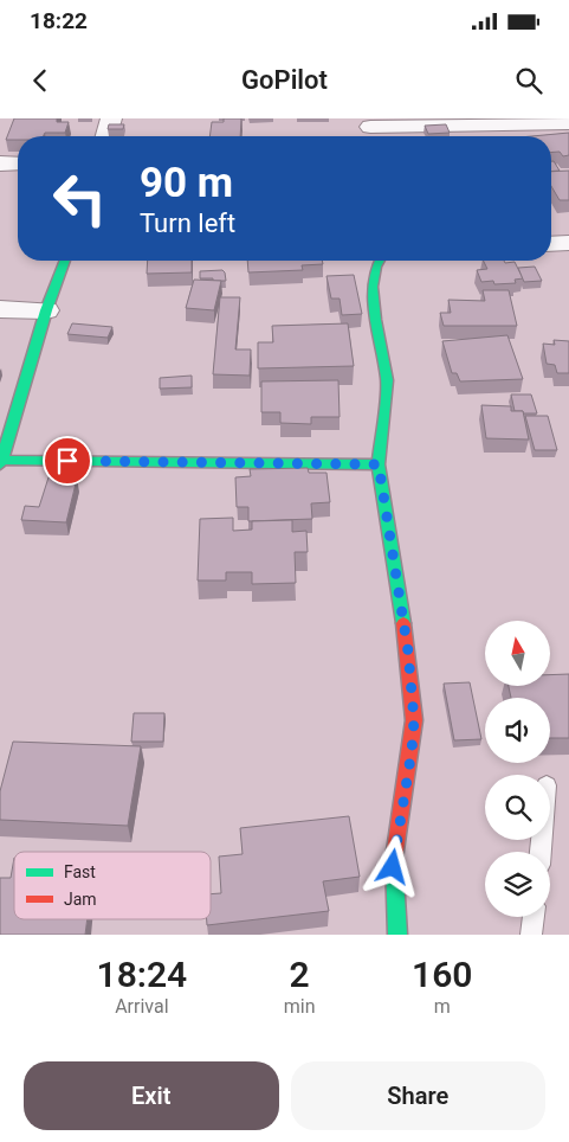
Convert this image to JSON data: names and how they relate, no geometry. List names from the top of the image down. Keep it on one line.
{"legend":["Fast","Jam"],"north":"top","page":{"status":"18:22","header":"GoPilot","turn":["90 m","Turn left"],"eta":["18:24","Arrival","2","min","160","m"],"buttons":["Exit","Share"]}}
